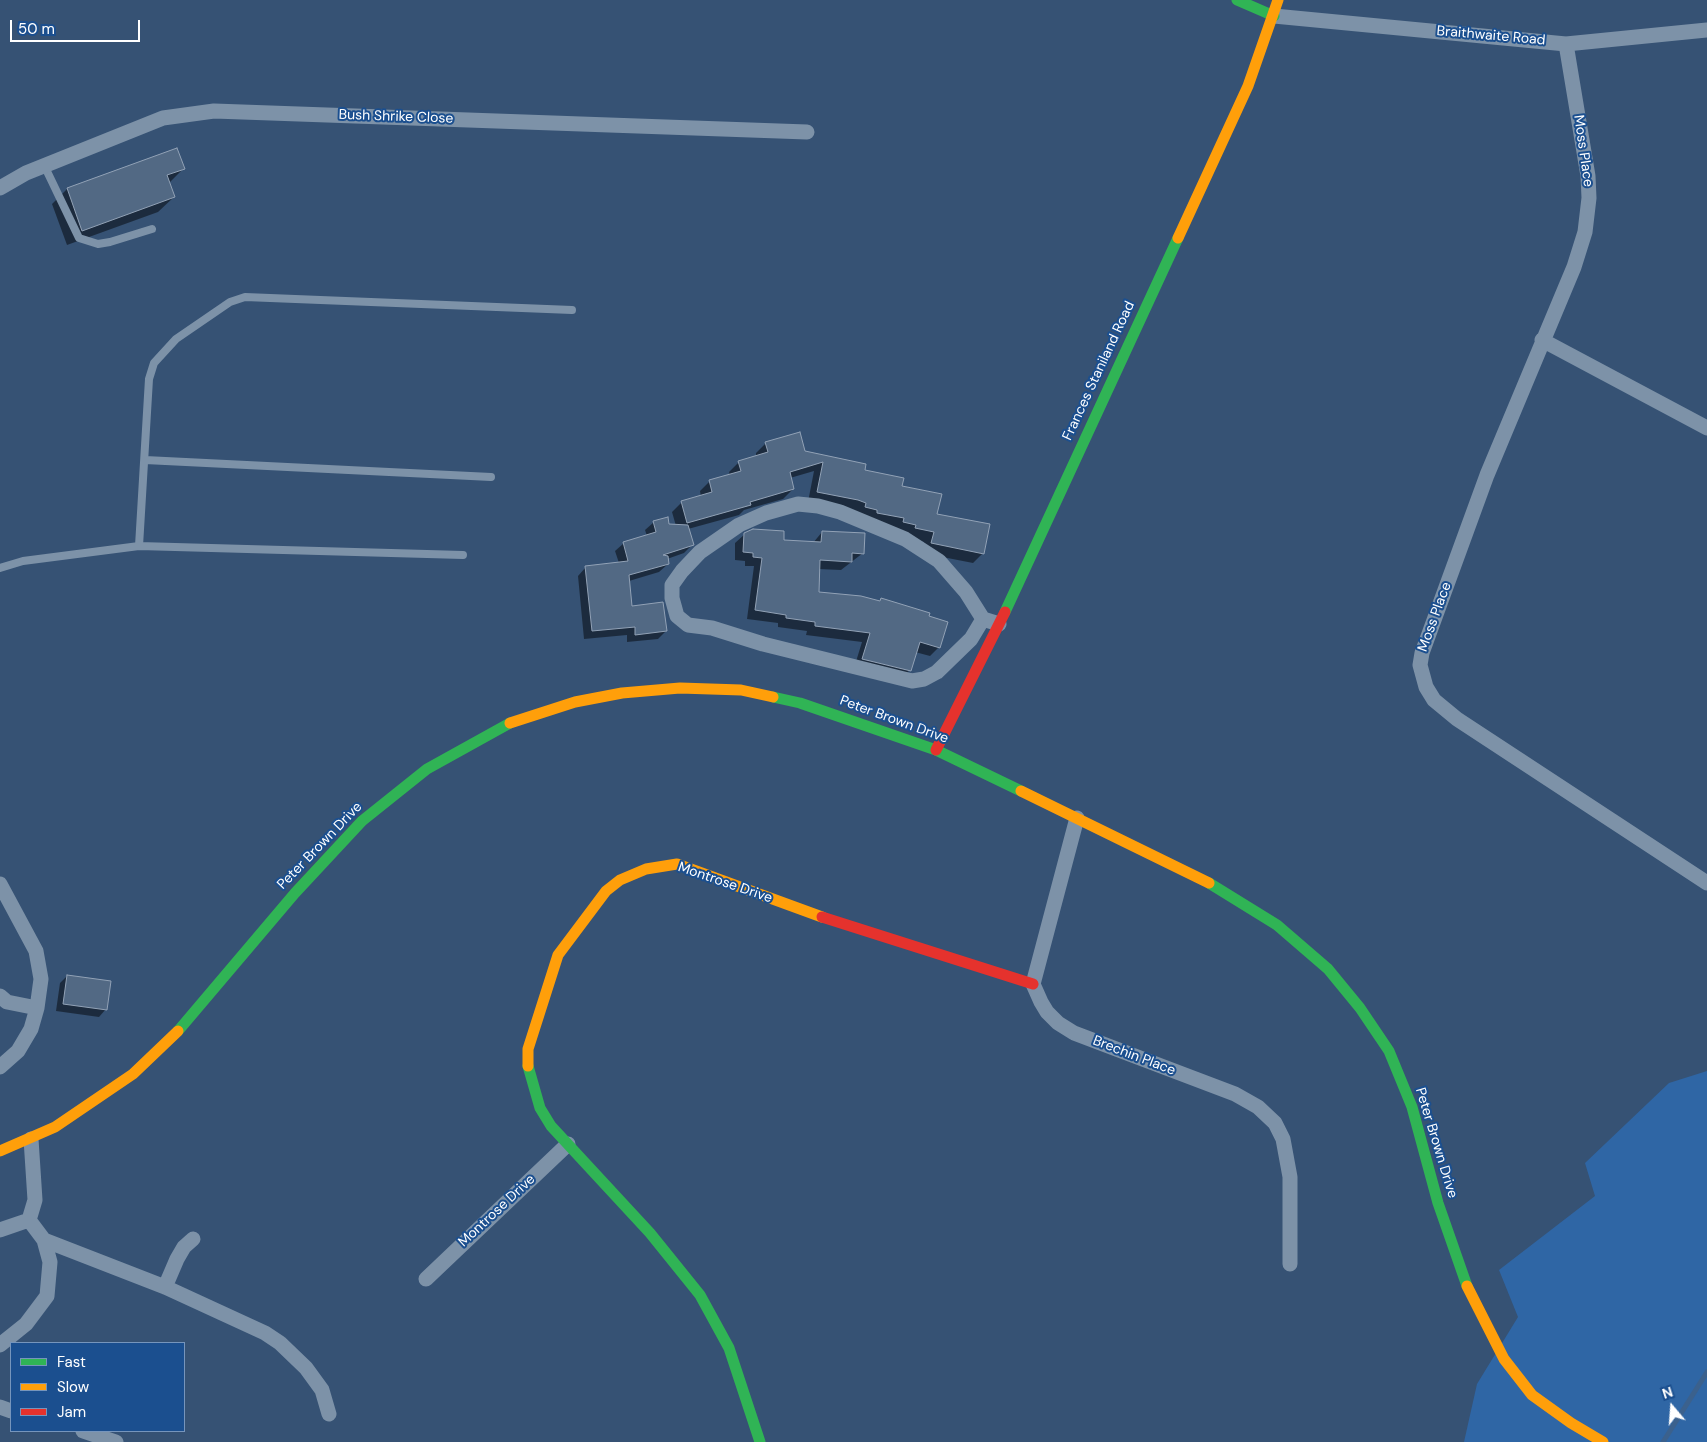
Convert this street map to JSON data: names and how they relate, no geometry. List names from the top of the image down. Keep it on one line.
{"streets":{"street":["Braithwaite Road","Bush Shrike Close","Moss Place","Frances Staniland Road","Peter Brown Drive","Montrose Drive","Brechin Place"]},"crossings":[["Braithwaite Road","Moss Place"],["Braithwaite Road","Frances Staniland Road"],["Frances Staniland Road","Peter Brown Drive"],["Montrose Drive","Brechin Place"]],"legend":["Fast","Slow","Jam"],"scale_bar":"50 m","north":"top"}
